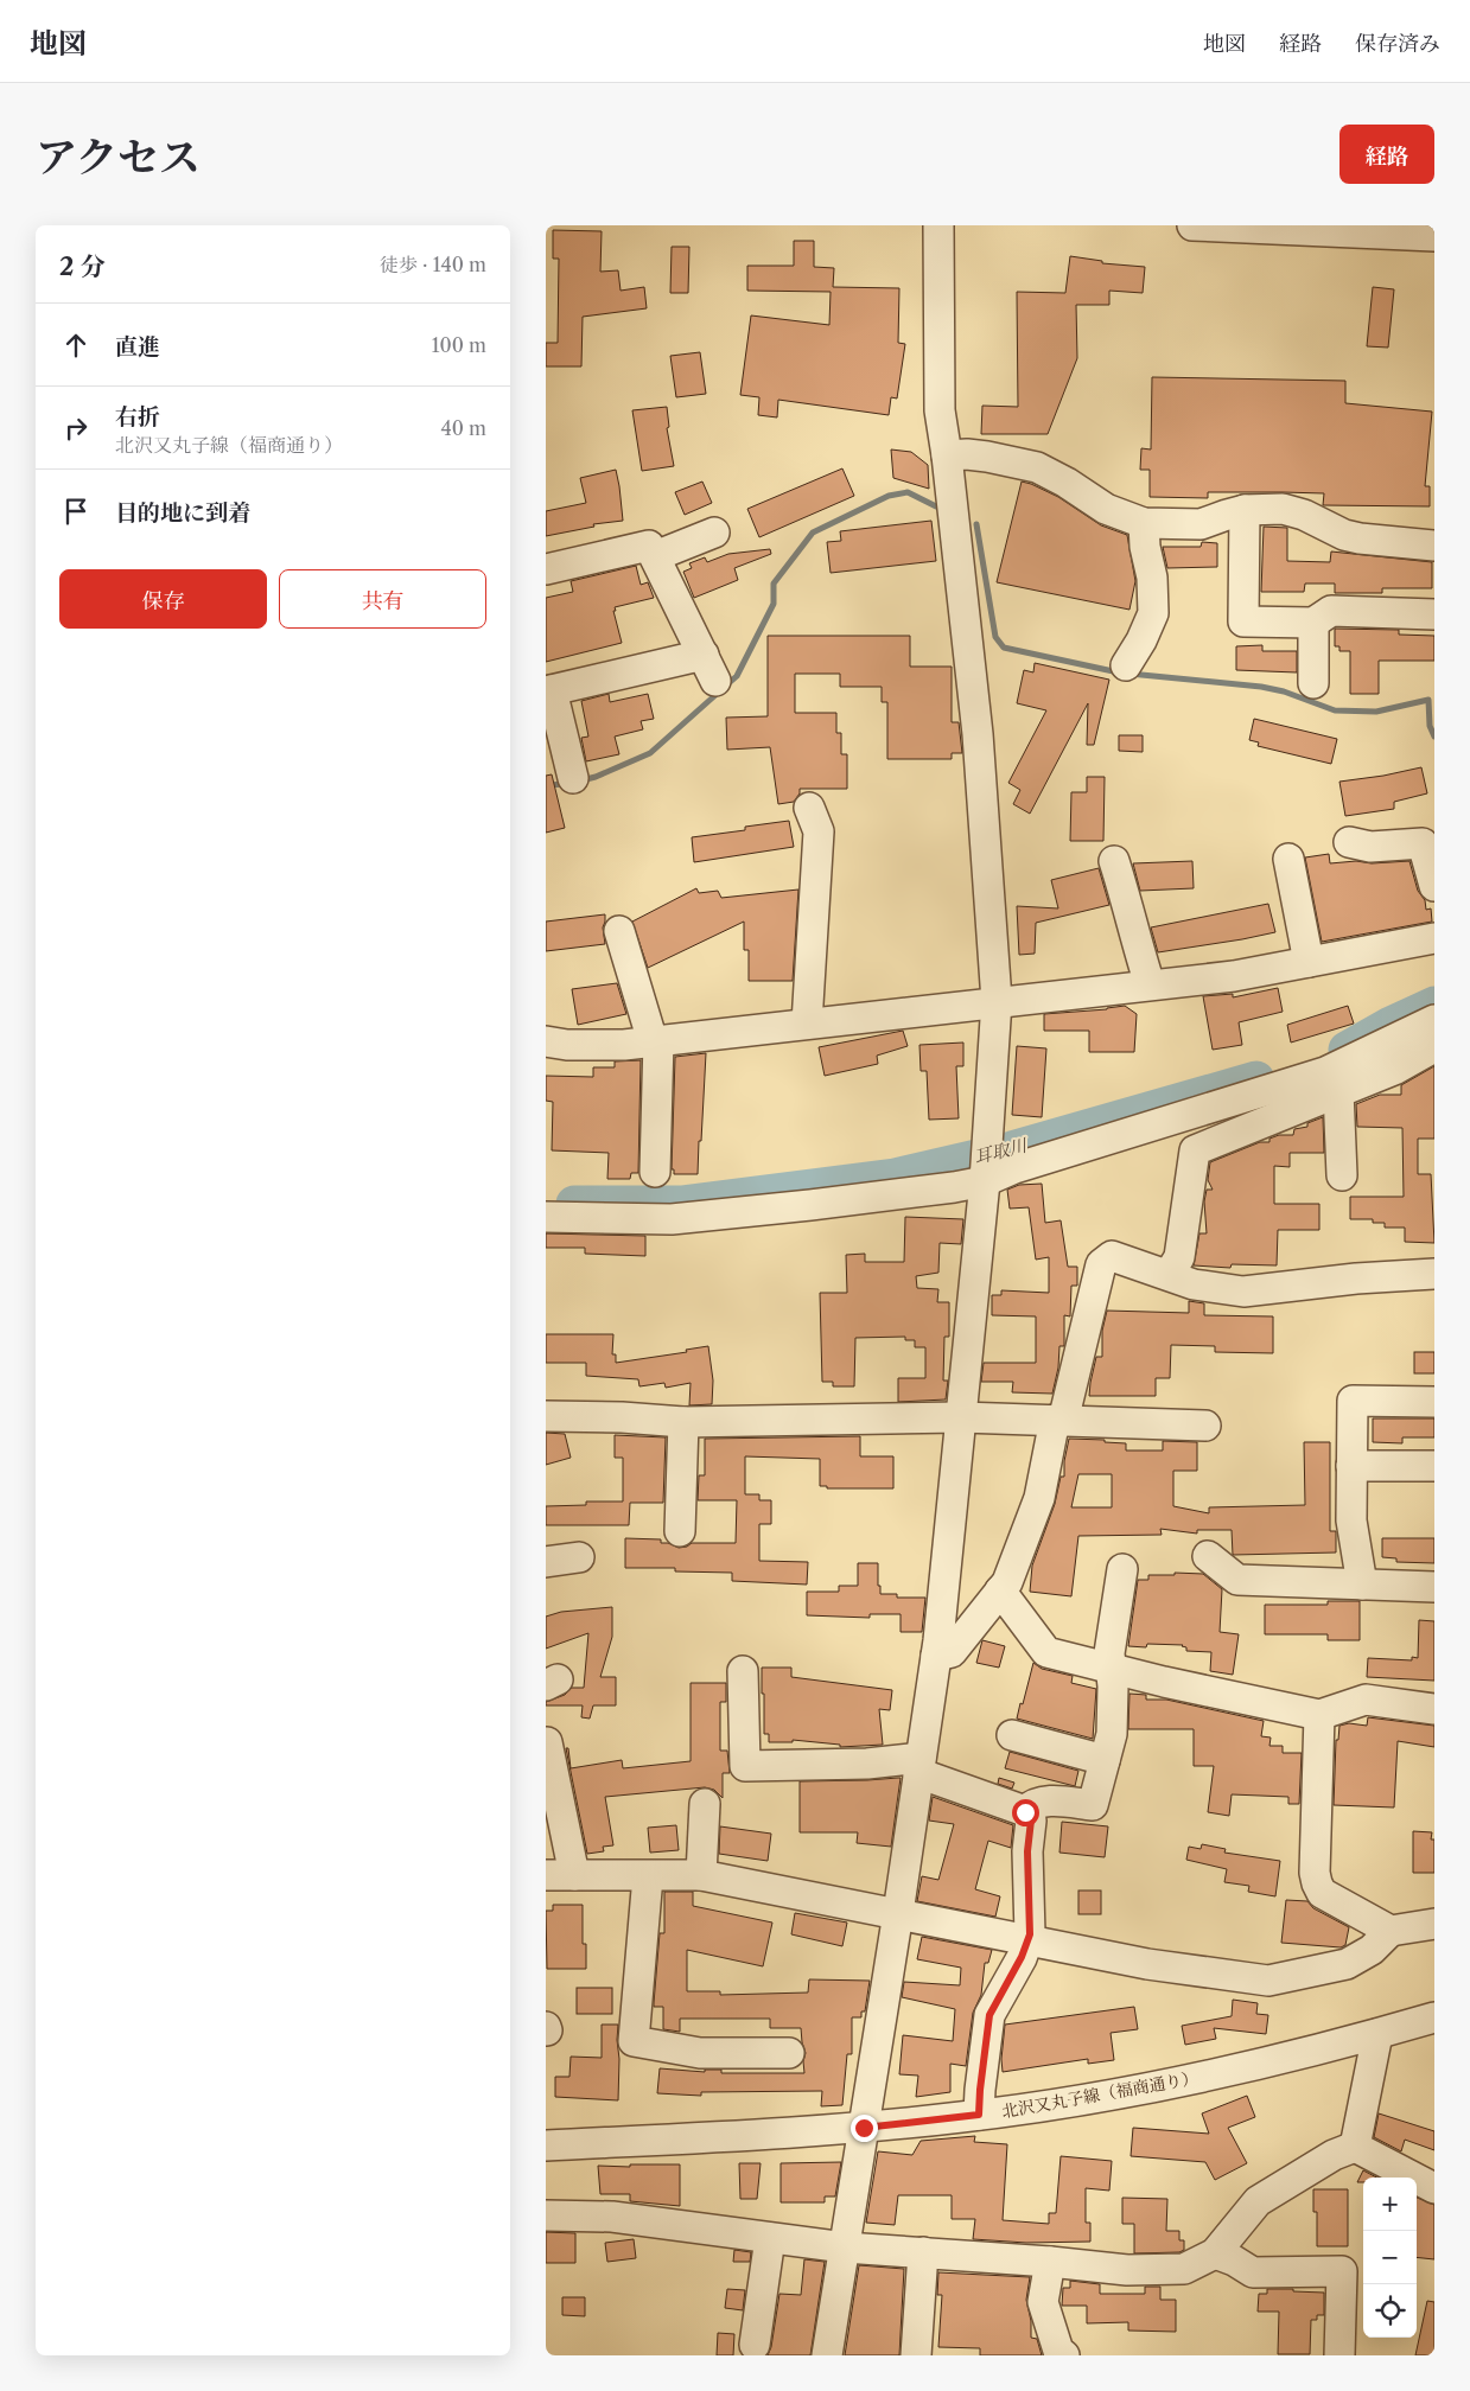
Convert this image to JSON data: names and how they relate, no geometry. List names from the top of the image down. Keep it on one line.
{"streets":{"street":["北沢又丸子線（福商通り）"]},"water":["耳取川"],"page":{"header":"地図","nav":["地図","経路","保存済み"],"title":"アクセス","buttons":["経路",["保存","共有"]],"heading":["2 分","徒歩 · 140 m"],"list":[["直進","100 m"],["右折","北沢又丸子線（福商通り）","40 m"],"目的地に到着"],"map_buttons":["+","−"]}}
